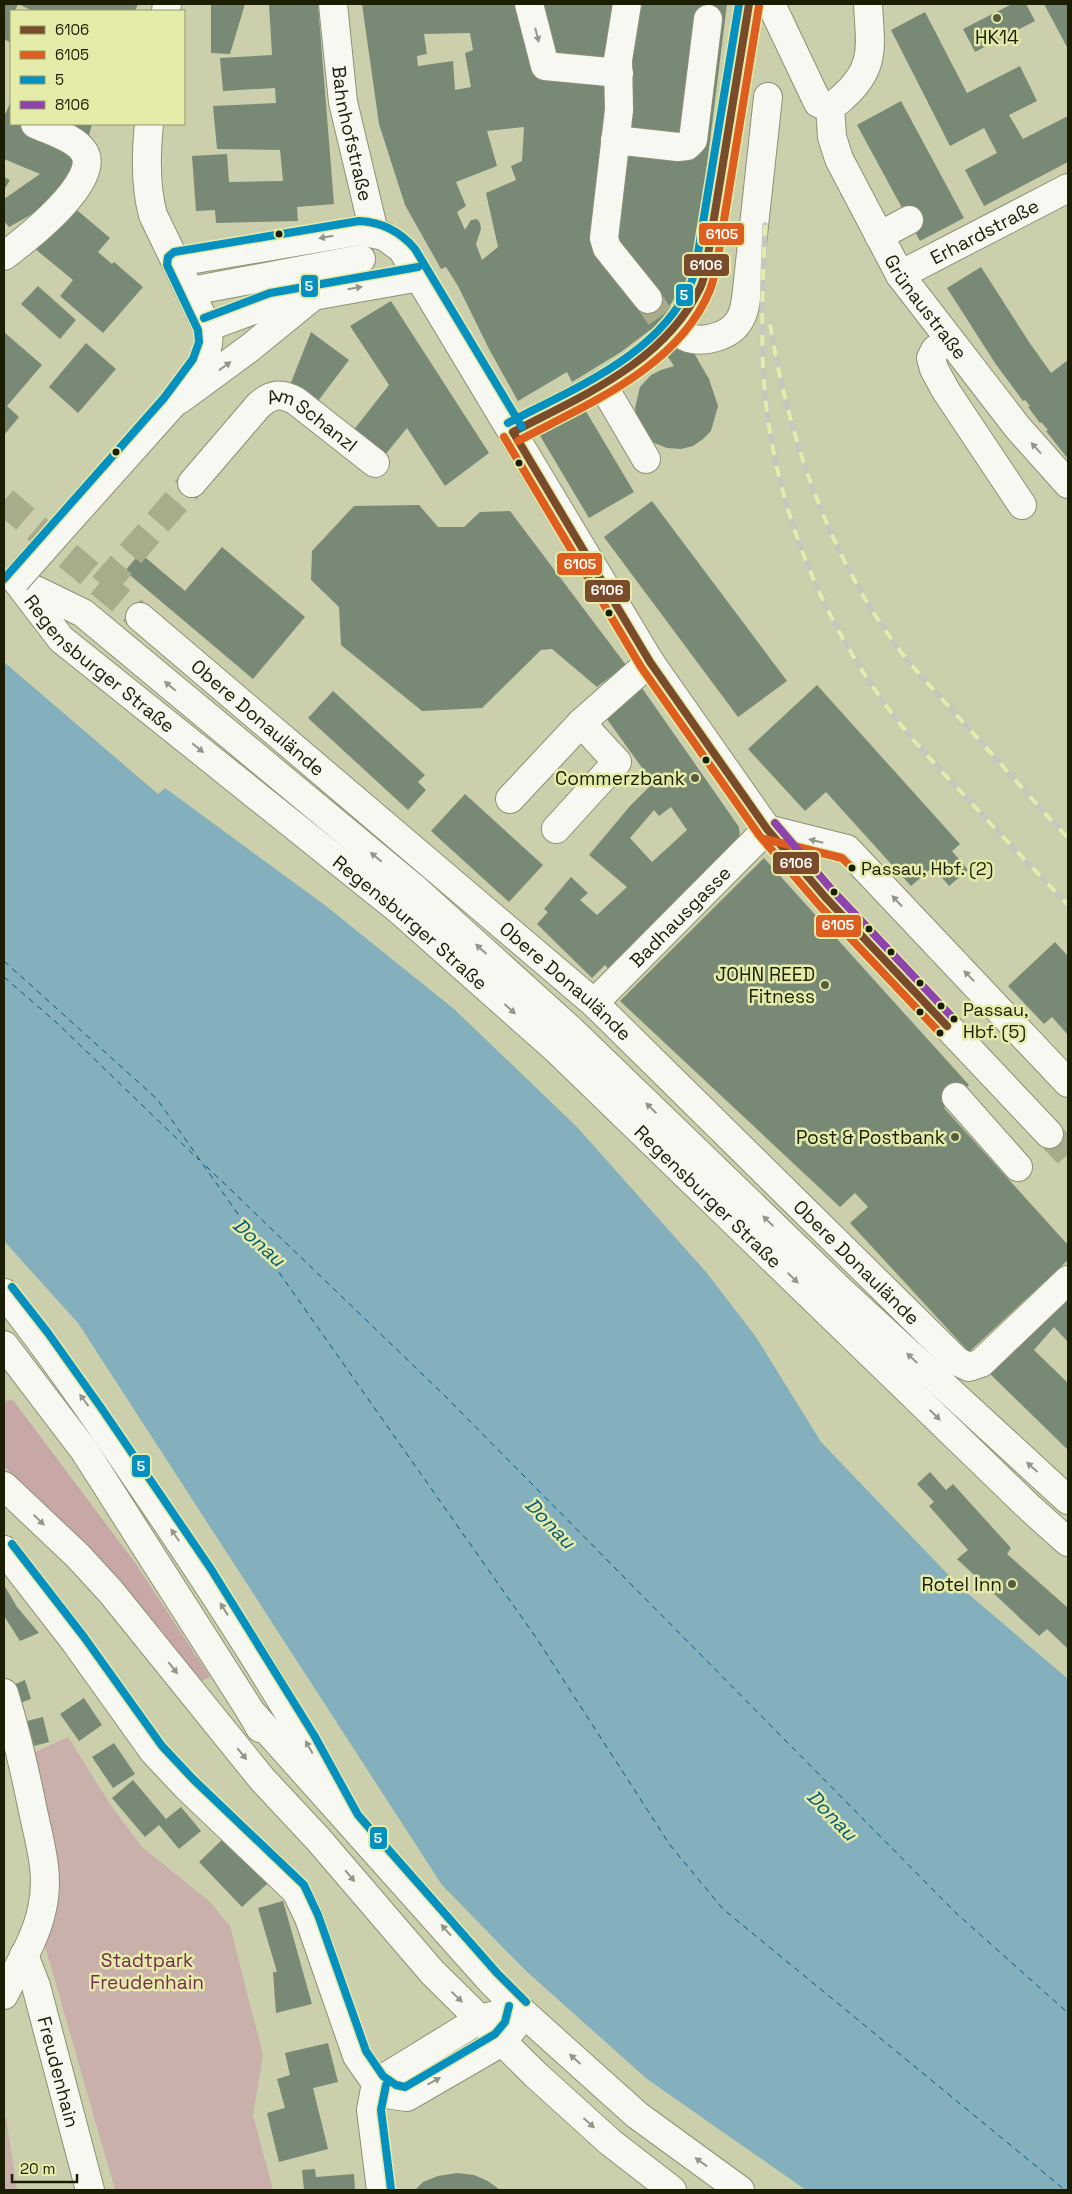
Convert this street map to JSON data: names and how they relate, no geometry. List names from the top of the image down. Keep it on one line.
{"streets":{"street":["Bahnhofstraße","Erhardstraße","Grünaustraße","Am Schanzl","Regensburger Straße","Obere Donaulände","Badhausgasse","Freudenhain"]},"crossings":[["Erhardstraße","Grünaustraße"],["Obere Donaulände","Badhausgasse"]],"water":["Donau"],"parks":["Stadtpark Freudenhain"],"places":["HK14","Commerzbank","Passau, Hbf. (2)","JOHN REED Fitness","Passau, Hbf. (5)","Post & Postbank","Rotel Inn"],"lines":["transit line 6106","transit line 5","transit line 6105","transit line 8106"],"legend":["6106","6105","5","8106"],"scale_bar":"20 m"}
